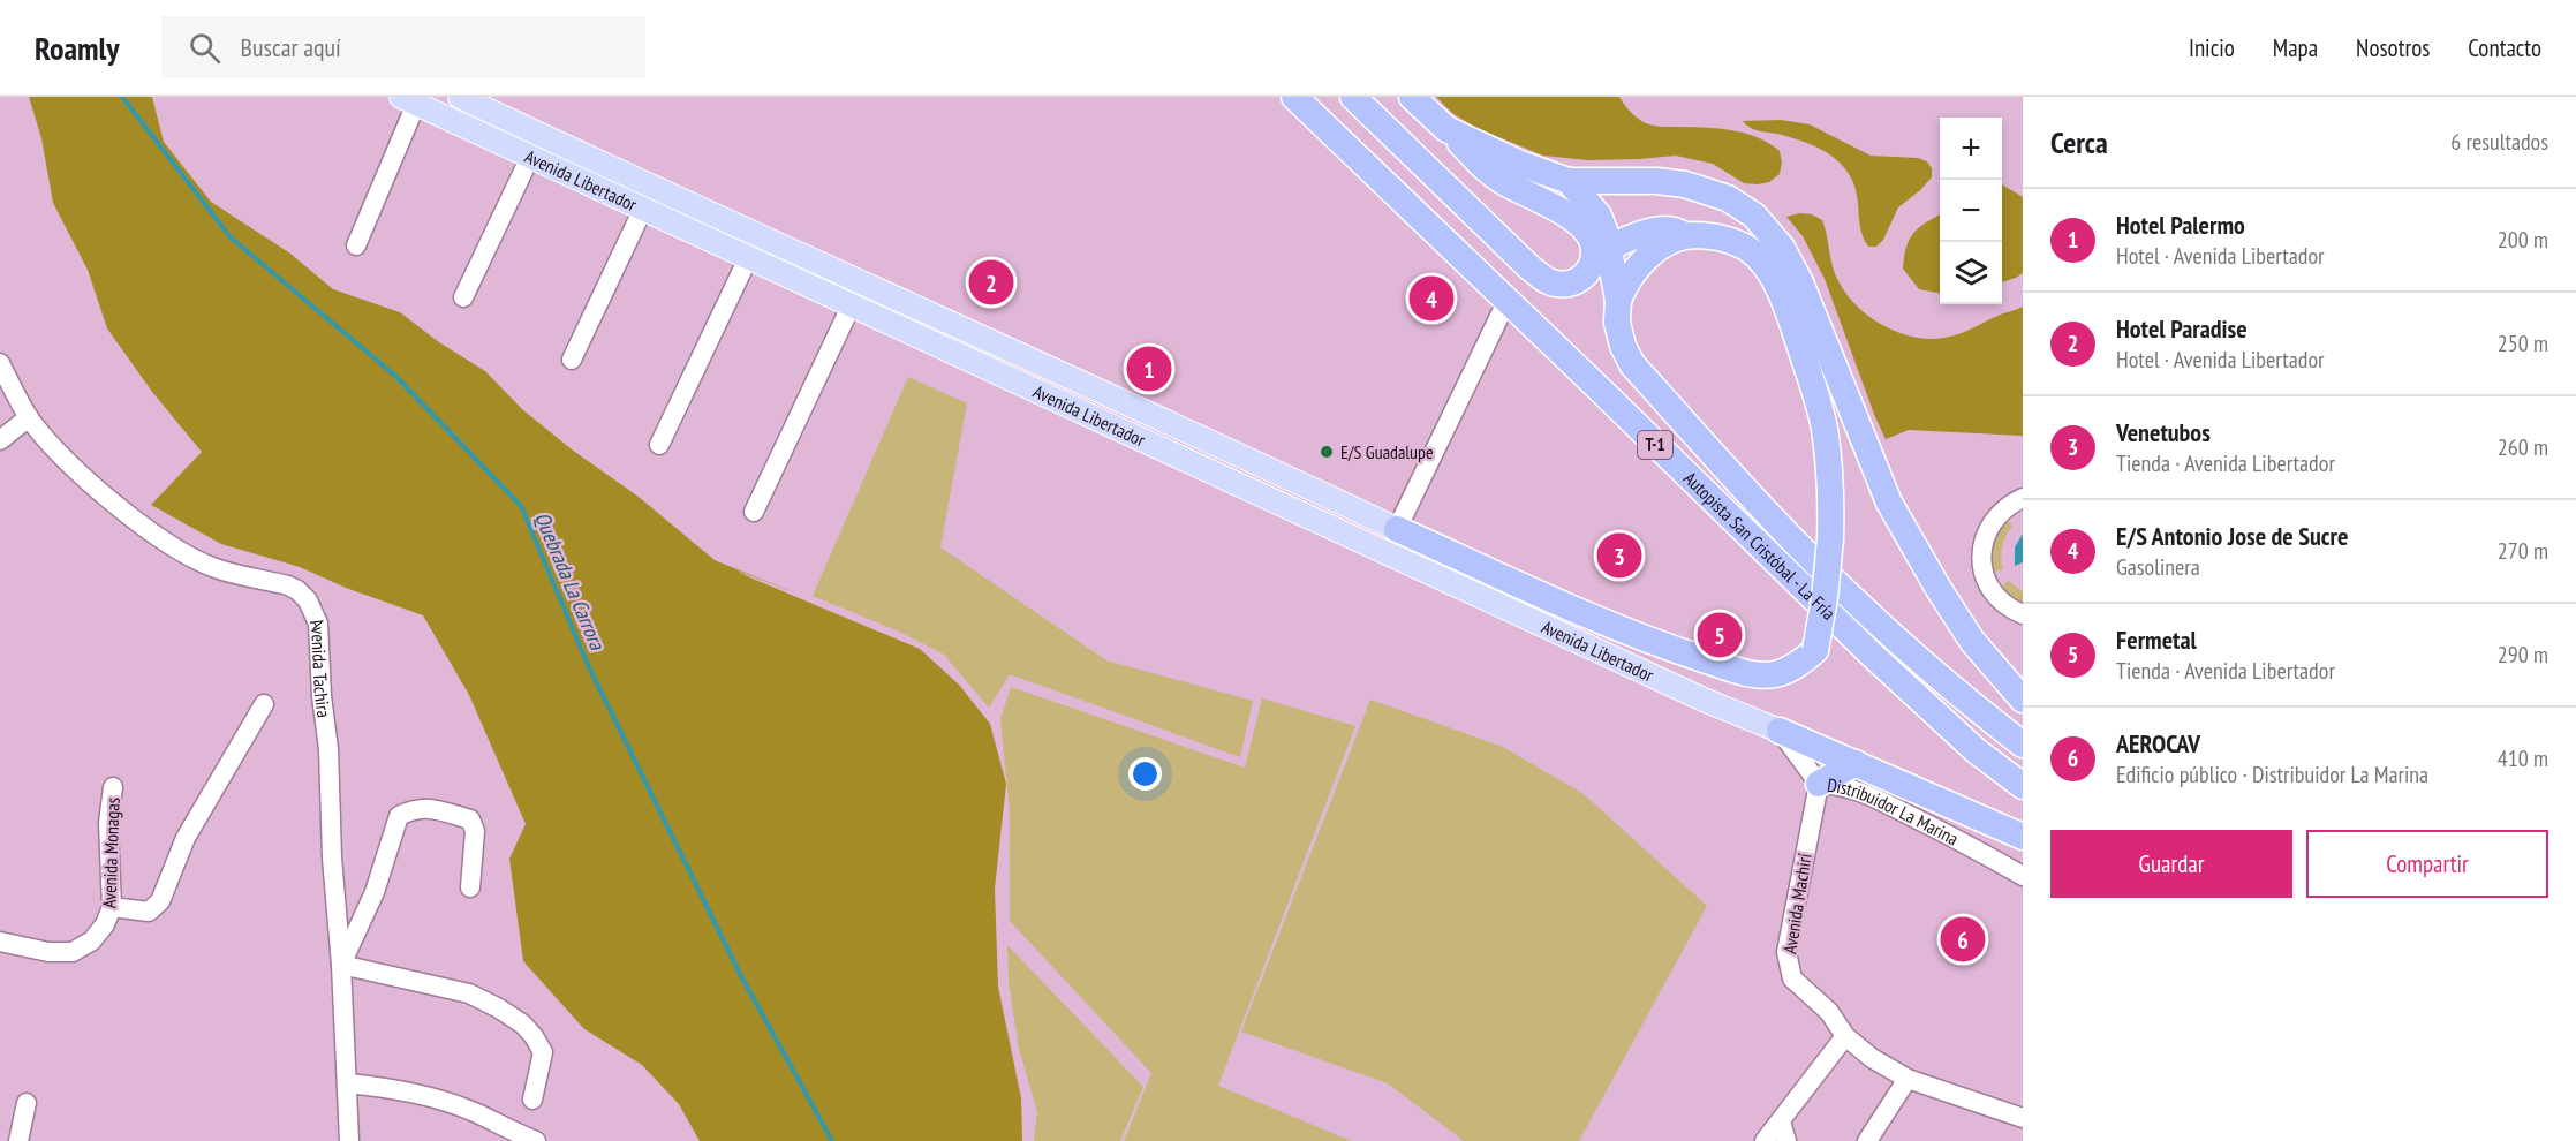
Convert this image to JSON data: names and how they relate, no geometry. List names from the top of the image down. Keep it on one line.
{"streets":{"highway":["T-1","Autopista San Cristóbal - La Fría"],"main road":["Avenida Libertador"],"street":["Avenida Tachira","Distribuidor La Marina","Avenida Monagas","Avenida Machirí"]},"crossings":[["Avenida Libertador","Distribuidor La Marina"],["Distribuidor La Marina","Avenida Machirí"]],"water":["Quebrada La Carrora"],"places":["E/S Guadalupe"],"page":{"header":"Roamly","search":"Buscar aquí","nav":["Inicio","Mapa","Nosotros","Contacto"],"heading":["Cerca","6 resultados"],"map_buttons":["+","−"],"list":[{"mark":"1","name":"Hotel Palermo","note":"Hotel · Avenida Libertador","value":"200 m"},{"mark":"2","name":"Hotel Paradise","note":"Hotel · Avenida Libertador","value":"250 m"},{"mark":"3","name":"Venetubos","note":"Tienda · Avenida Libertador","value":"260 m"},{"mark":"4","name":"E/S Antonio Jose de Sucre","note":"Gasolinera","value":"270 m"},{"mark":"5","name":"Fermetal","note":"Tienda · Avenida Libertador","value":"290 m"},{"mark":"6","name":"AEROCAV","note":"Edificio público · Distribuidor La Marina","value":"410 m"}],"pins":["2","4","1","3","5","6"],"buttons":["Guardar","Compartir"]}}
